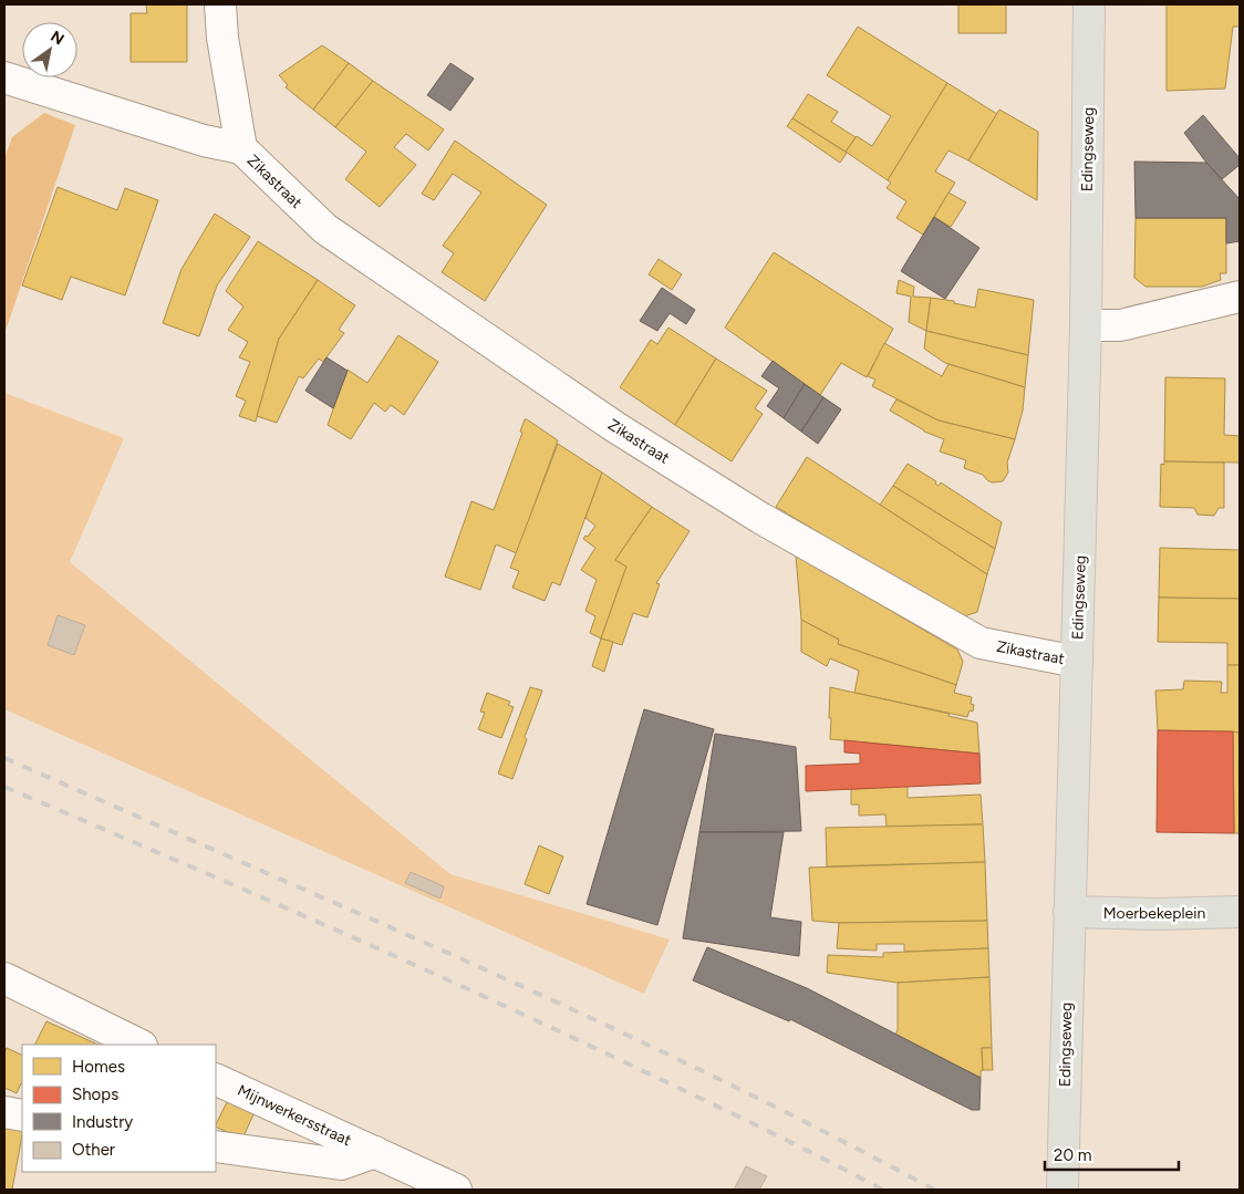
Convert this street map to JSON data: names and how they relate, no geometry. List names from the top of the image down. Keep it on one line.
{"streets":{"main road":["Edingseweg","Moerbekeplein"],"street":["Zikastraat","Mijnwerkersstraat"]},"crossings":[["Edingseweg","Zikastraat"],["Edingseweg","Moerbekeplein"]],"legend":["Homes","Shops","Industry","Other"],"scale_bar":"20 m","north":"top right"}
